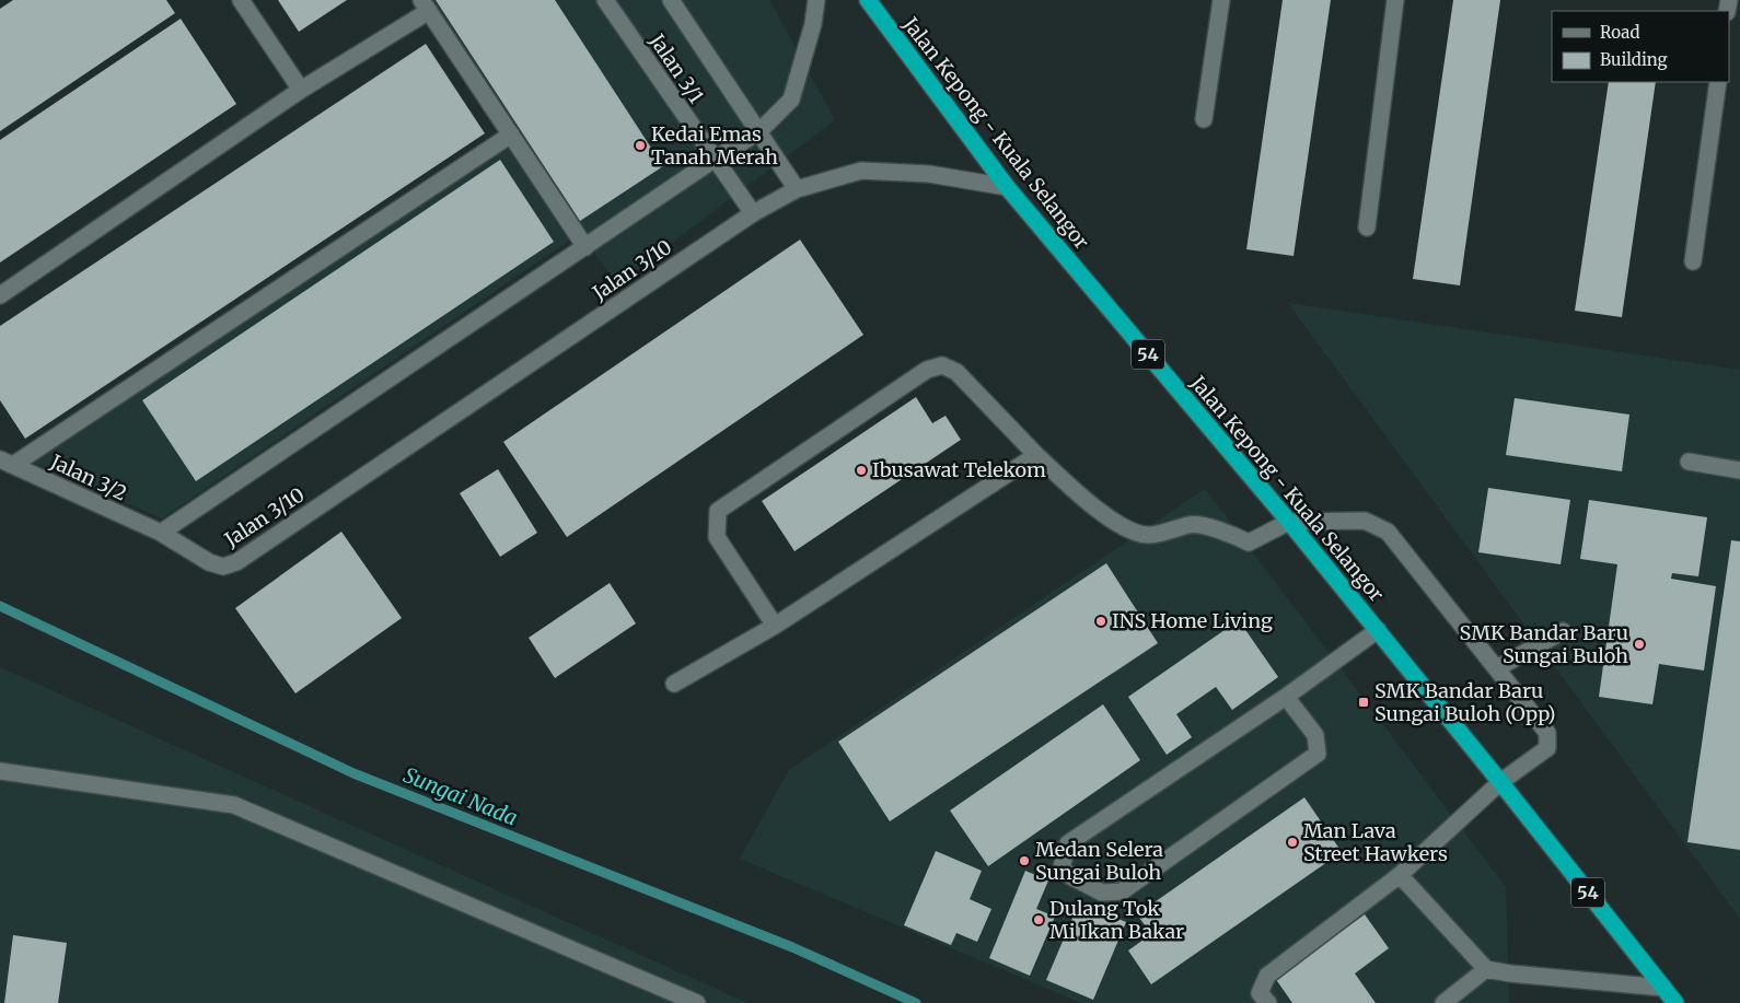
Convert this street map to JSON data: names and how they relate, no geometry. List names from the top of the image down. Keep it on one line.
{"streets":{"highway":["Jalan Kepong - Kuala Selangor","54"],"street":["Jalan 3/1","Jalan 3/10","Jalan 3/2"]},"crossings":[["Jalan 3/1","Jalan 3/10"],["Jalan Kepong - Kuala Selangor","Jalan 3/10"],["Jalan 3/10","Jalan 3/2"]],"water":["Sungai Nada"],"places":{"other":["Kedai Emas Tanah Merah","Ibusawat Telekom","INS Home Living","SMK Bandar Baru Sungai Buloh","Man Lava Street Hawkers","Medan Selera Sungai Buloh","Dulang Tok Mi Ikan Bakar"],"transit":["SMK Bandar Baru Sungai Buloh (Opp)"]},"legend":["Road","Building"]}
